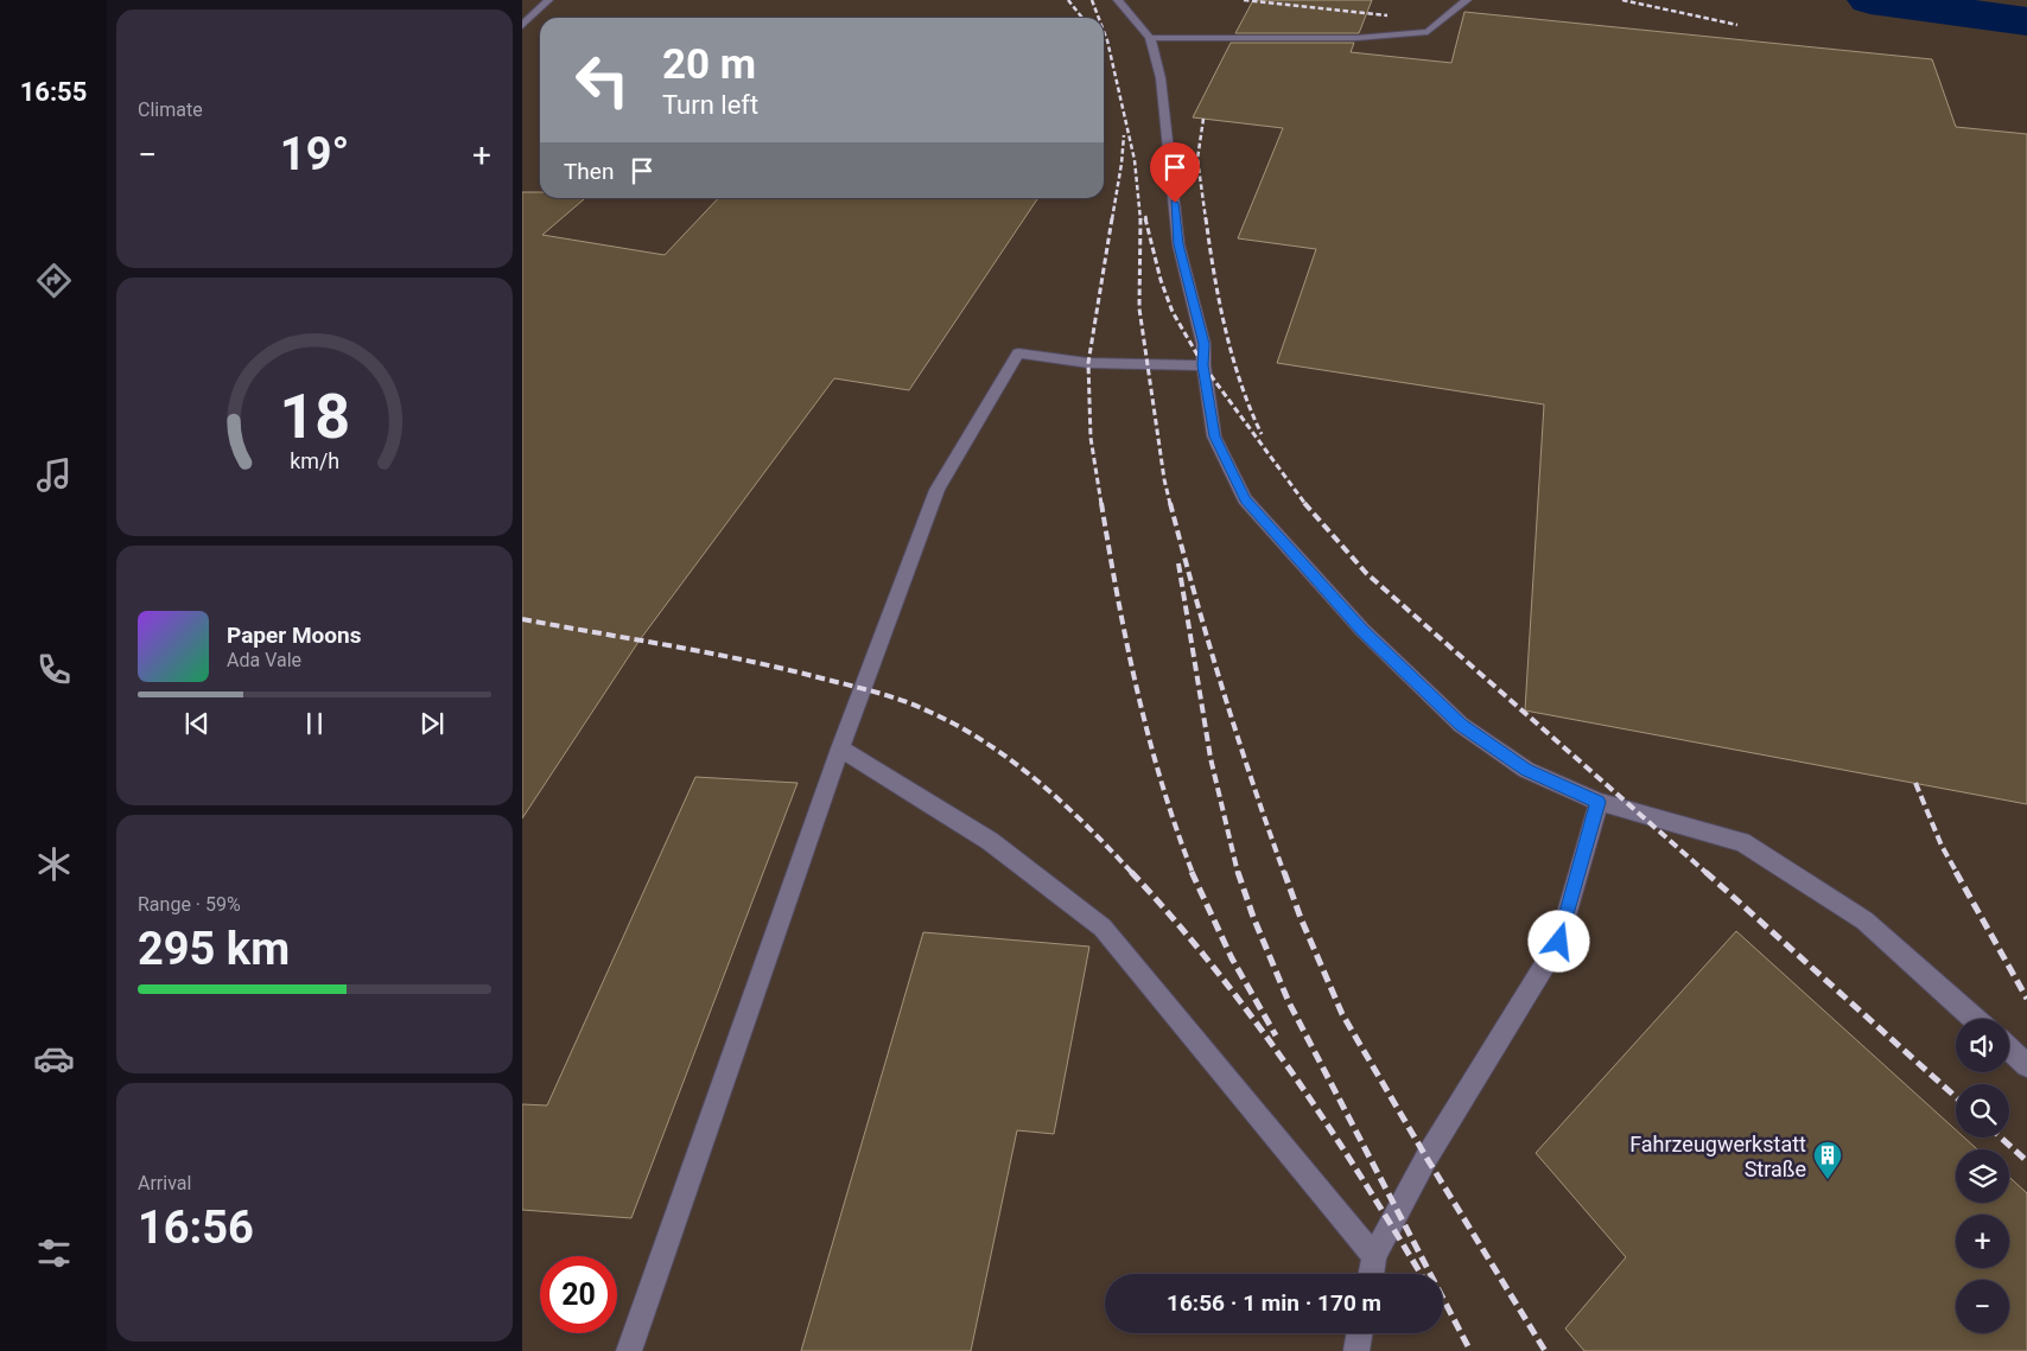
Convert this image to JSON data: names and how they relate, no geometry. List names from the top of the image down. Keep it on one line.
{"places":{"building":["Fahrzeugwerkstatt Straße"]},"page":{"tabs":"16:55","tile":["Climate",["Range · 59%","295 km"],["Arrival","16:56"]],"turn":["20 m","Turn left"],"heat":["−","19°","+"],"then":"Then","song":["Paper Moons","Ada Vale"],"map_buttons":["+","−"],"limit":"20","trip":"16:56 · 1 min · 170 m","gauge":["18","km/h"]}}
